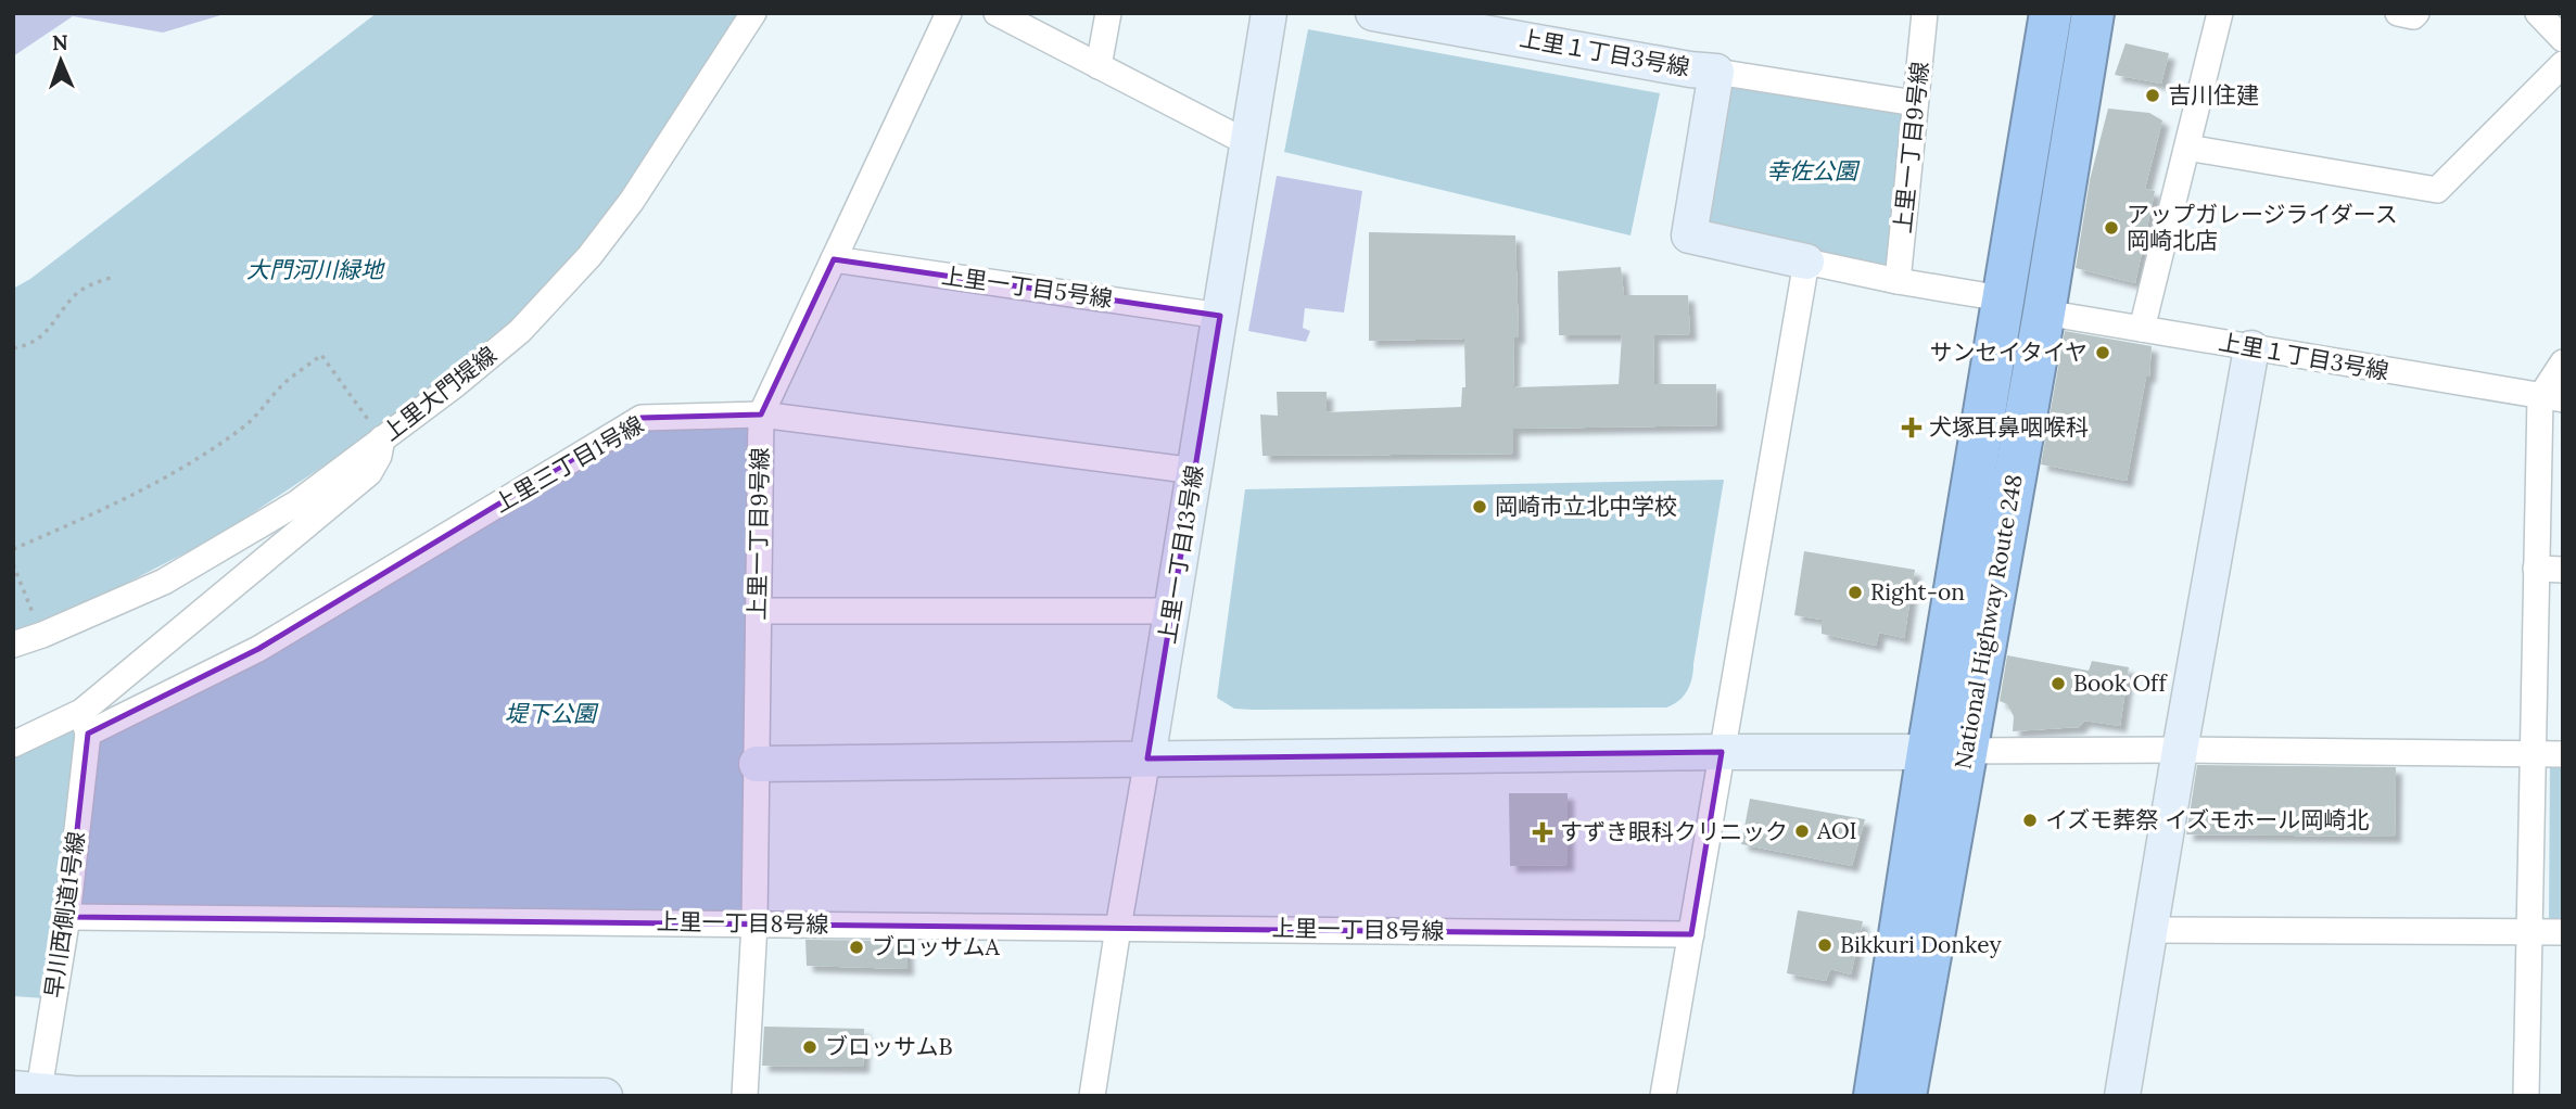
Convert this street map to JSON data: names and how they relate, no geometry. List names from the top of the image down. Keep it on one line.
{"streets":{"highway":["National Highway Route 248"],"street":["上里１丁目3号線","上里一丁目9号線","上里一丁目5号線","上里大門堤線","上里三丁目1号線","上里一丁目13号線","早川西側道1号線","上里一丁目8号線"]},"crossings":[["上里１丁目3号線","上里一丁目9号線"],["上里１丁目3号線","National Highway Route 248"],["上里一丁目9号線","上里一丁目5号線"],["上里一丁目9号線","上里三丁目1号線"],["上里一丁目9号線","上里一丁目8号線"],["上里一丁目5号線","上里一丁目13号線"],["上里三丁目1号線","上里一丁目13号線"],["上里三丁目1号線","早川西側道1号線"],["上里一丁目13号線","上里一丁目8号線"],["早川西側道1号線","上里一丁目8号線"]],"parks":["幸佐公園","大門河川緑地","堤下公園"],"places":{"other":["吉川住建","アップガレージライダース 岡崎北店","サンセイタイヤ","岡崎市立北中学校","Right-on","Book Off","イズモ葬祭 イズモホール岡崎北","AOI","Bikkuri Donkey","ブロッサムA","ブロッサムB"],"health":["犬塚耳鼻咽喉科","すずき眼科クリニック"]},"north":"top"}
